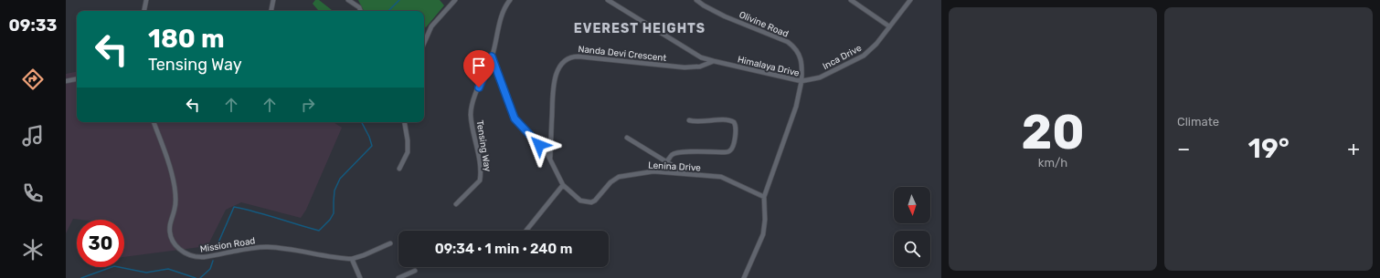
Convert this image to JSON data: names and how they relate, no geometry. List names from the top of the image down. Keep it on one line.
{"streets":{"street":["Olivine Road","Nanda Devi Crescent","Inca Drive","Himalaya Drive","Tensing Way","Lenina Drive","Mission Road"]},"crossings":[["Olivine Road","Inca Drive"],["Olivine Road","Himalaya Drive"],["Nanda Devi Crescent","Himalaya Drive"],["Inca Drive","Himalaya Drive"],["Himalaya Drive","Lenina Drive"]],"districts":["EVEREST HEIGHTS"],"north":"bottom","page":{"tabs":"09:33","tile":[["20","km/h"],"Climate"],"turn":["180 m","Tensing Way"],"heat":["−","19°","+"],"limit":"30","trip":"09:34 · 1 min · 240 m"}}
